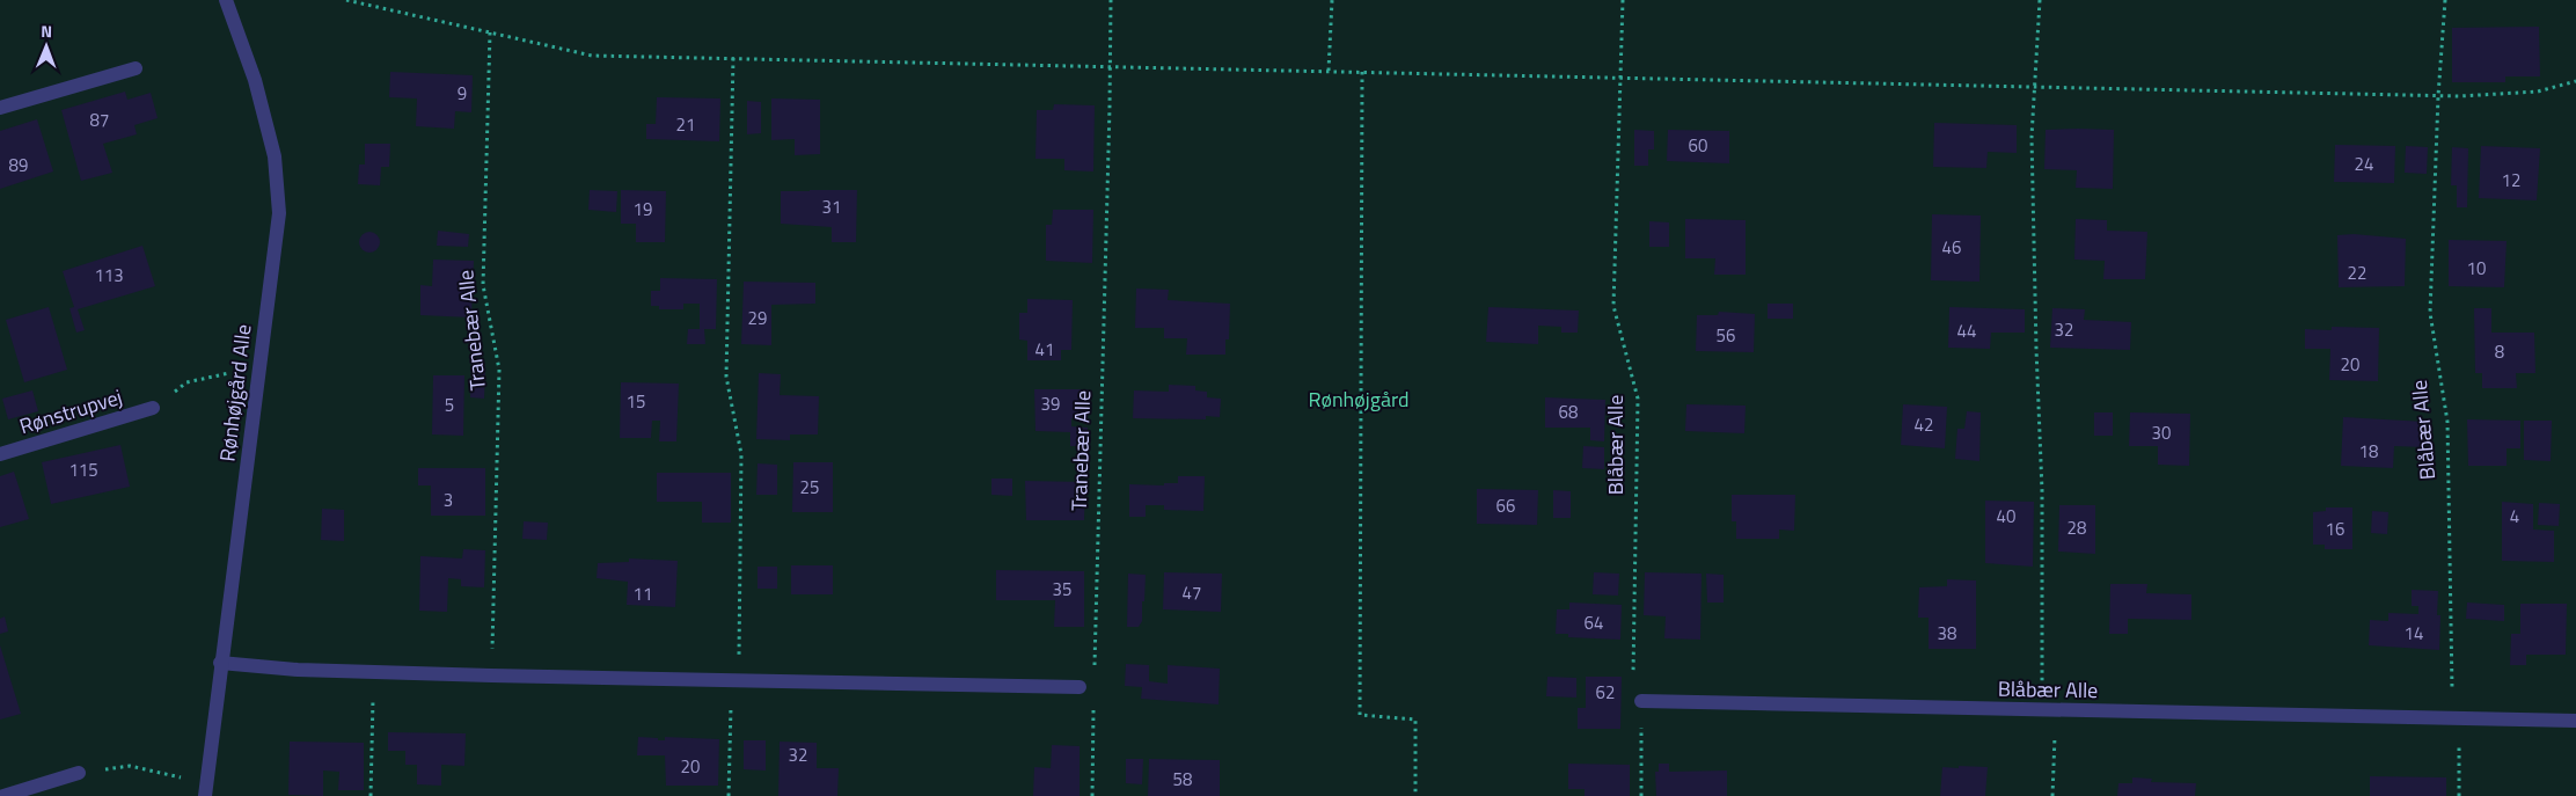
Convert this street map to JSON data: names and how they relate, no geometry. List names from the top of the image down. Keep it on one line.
{"streets":{"street":["Rønhøjgård Alle","Rønstrupvej","Blåbær Alle"],"path":["Tranebær Alle"]},"parks":["Rønhøjgård"],"house_numbers":["9","87","21","60","24","89","12","31","19","46","10","22","113","29","32","44","56","41","8","20","15","39","5","68","42","30","18","115","25","3","66","40","4","28","16","35","47","11","64","38","14","62","32","20","58"],"north":"top"}
